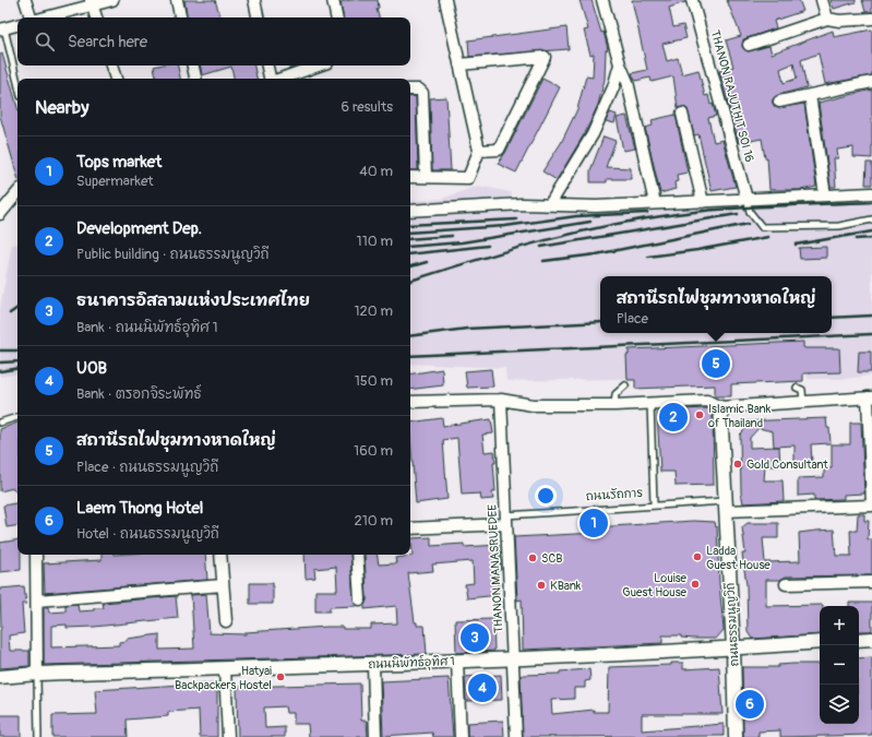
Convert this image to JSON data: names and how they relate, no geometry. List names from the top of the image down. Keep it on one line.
{"streets":{"street":["THANON RAJUTHIT SOI 16","ถนนรัถการ","THANON MANASRUEDEE","ถนนธรรมนูญวิถี","ถนนนิพัทธ์อุทิศ 1"]},"crossings":[["ถนนรัถการ","THANON MANASRUEDEE"],["ถนนรัถการ","ถนนธรรมนูญวิถี"],["THANON MANASRUEDEE","ถนนนิพัทธ์อุทิศ 1"],["ถนนธรรมนูญวิถี","ถนนนิพัทธ์อุทิศ 1"]],"places":["Islamic Bank of Thailand","Gold Consultant","Ladda Guest House","SCB","Louise Guest House","KBank","Hatyai Backpackers Hostel"],"page":{"search":"Search here","heading":["Nearby","6 results"],"list":[{"mark":"1","name":"Tops market","note":"Supermarket","value":"40 m"},{"mark":"2","name":"Development Dep.","note":"Public building · ถนนธรรมนูญวิถี","value":"110 m"},{"mark":"3","name":"ธนาคารอิสลามแห่งประเทศไทย","note":"Bank · ถนนนิพัทธ์อุทิศ 1","value":"120 m"},{"mark":"4","name":"UOB","note":"Bank · ตรอกจิระพัทธ์","value":"150 m"},{"mark":"5","name":"สถานีรถไฟชุมทางหาดใหญ่","note":"Place · ถนนธรรมนูญวิถี","value":"160 m"},{"mark":"6","name":"Laem Thong Hotel","note":"Hotel · ถนนธรรมนูญวิถี","value":"210 m"}],"popup":["สถานีรถไฟชุมทางหาดใหญ่","Place"],"pins":["5","2","1","3","4","6"],"map_buttons":["+","−"]}}
